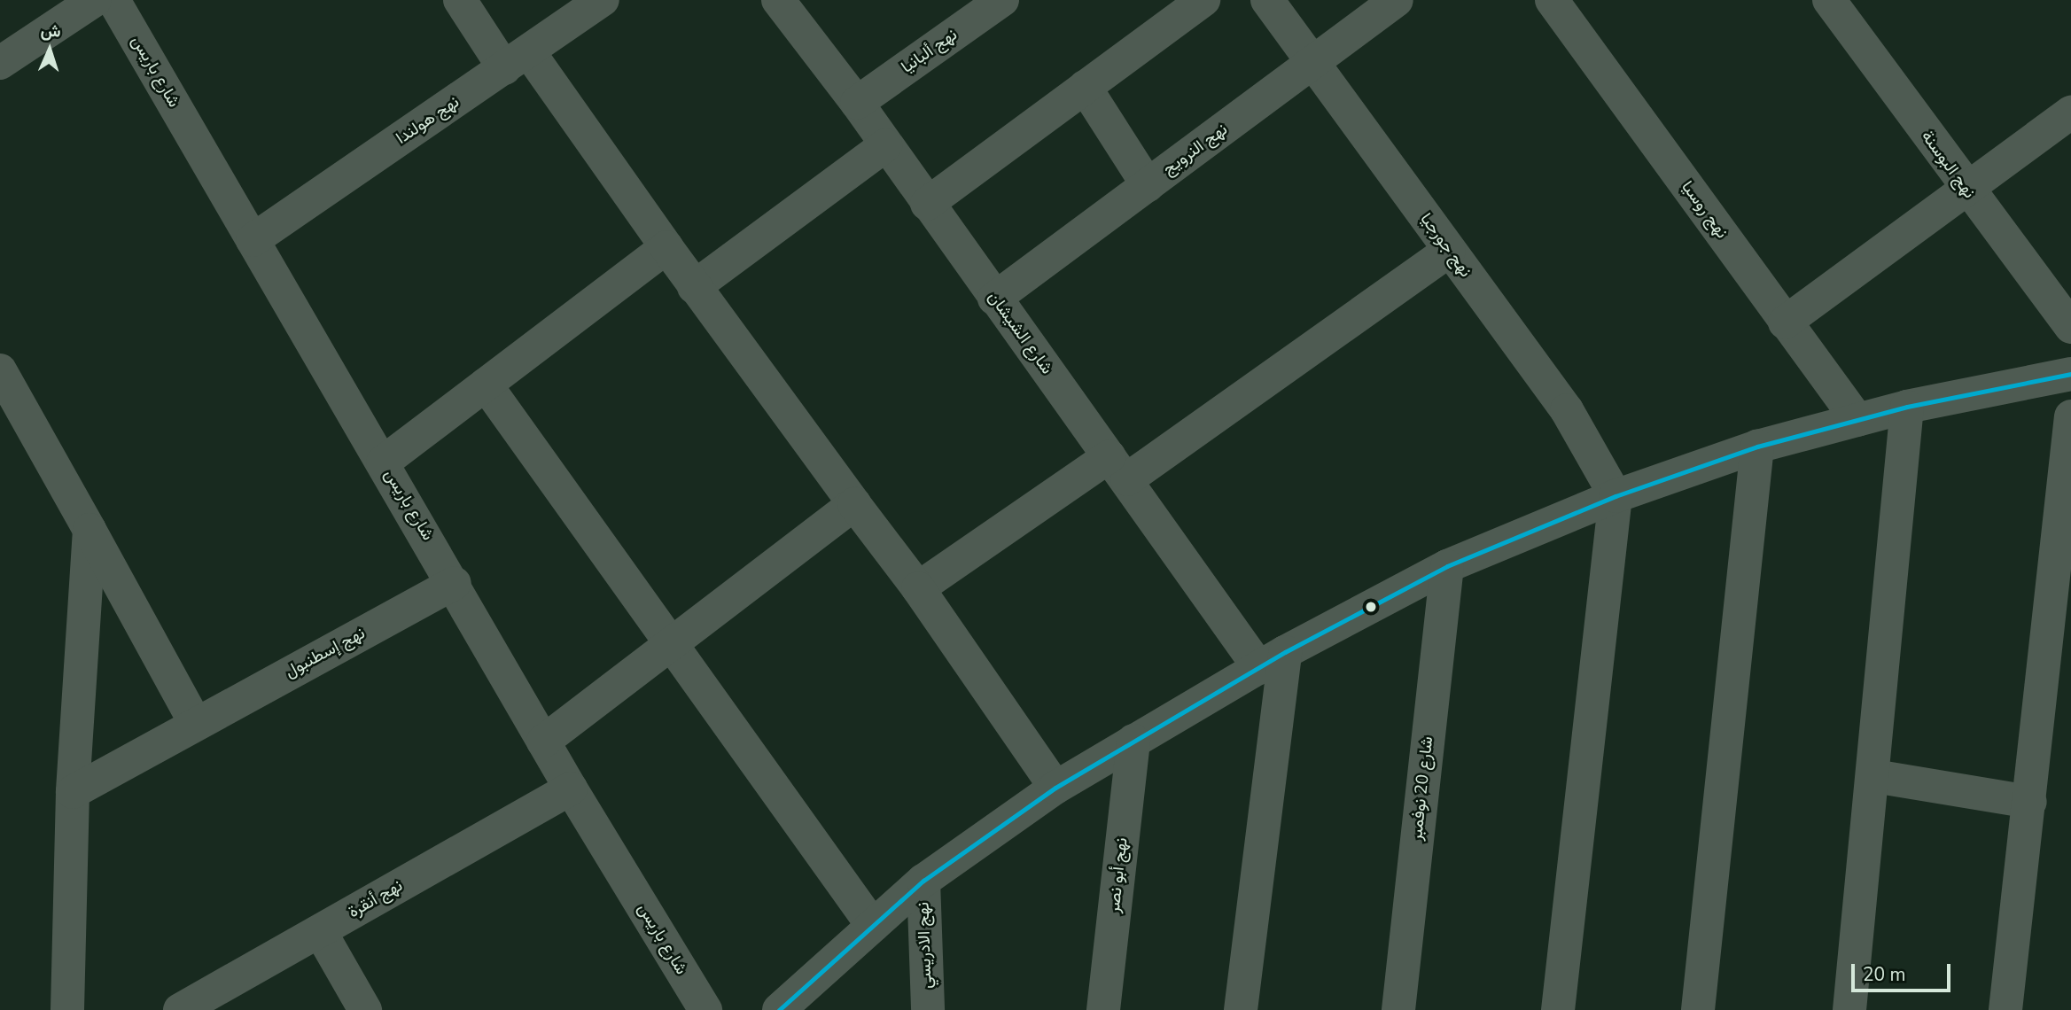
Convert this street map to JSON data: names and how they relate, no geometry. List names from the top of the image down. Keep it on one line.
{"streets":{"street":["نهج ألبانيا","شارع باريس","نهج هولندا","نهج النرويج","نهج البوسنة","نهج روسيا","نهج جورجيا","شارع الشيشان","نهج إسطنبول","شارع 20 نوفمبر","نهج أبو نصر","نهج أنقرة","نهج الادريسي"]},"crossings":[["نهج ألبانيا","شارع الشيشان"],["شارع باريس","نهج هولندا"],["شارع باريس","نهج إسطنبول"],["شارع باريس","نهج أنقرة"],["نهج النرويج","نهج جورجيا"],["نهج النرويج","شارع الشيشان"]],"scale_bar":"20 m","north":"top"}
